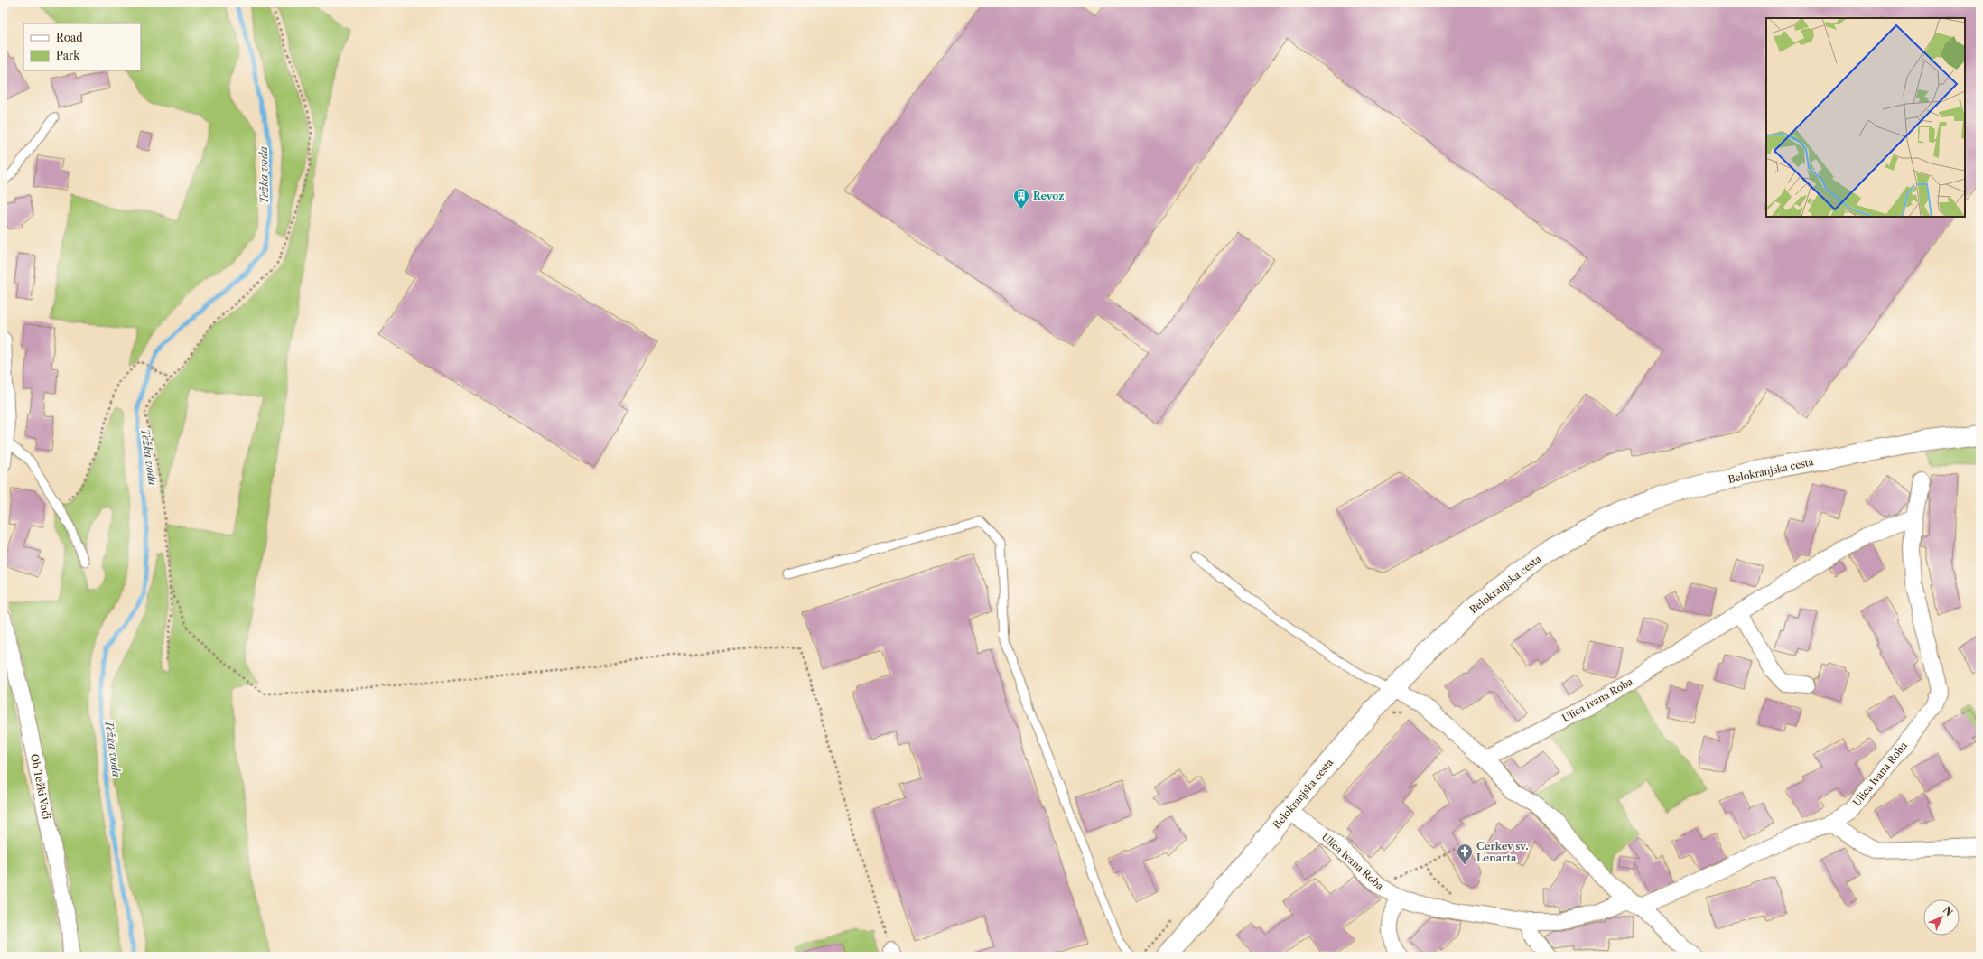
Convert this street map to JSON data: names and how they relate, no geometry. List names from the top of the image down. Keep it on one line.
{"streets":{"main road":["Belokranjska cesta"],"street":["Ulica Ivana Roba","Ob Težki Vodi"]},"crossings":[["Belokranjska cesta","Ulica Ivana Roba"]],"water":["Težka voda"],"places":{"building":["Revoz"],"church":["Cerkev sv. Lenarta"]},"legend":["Road","Park"],"north":"top right"}
